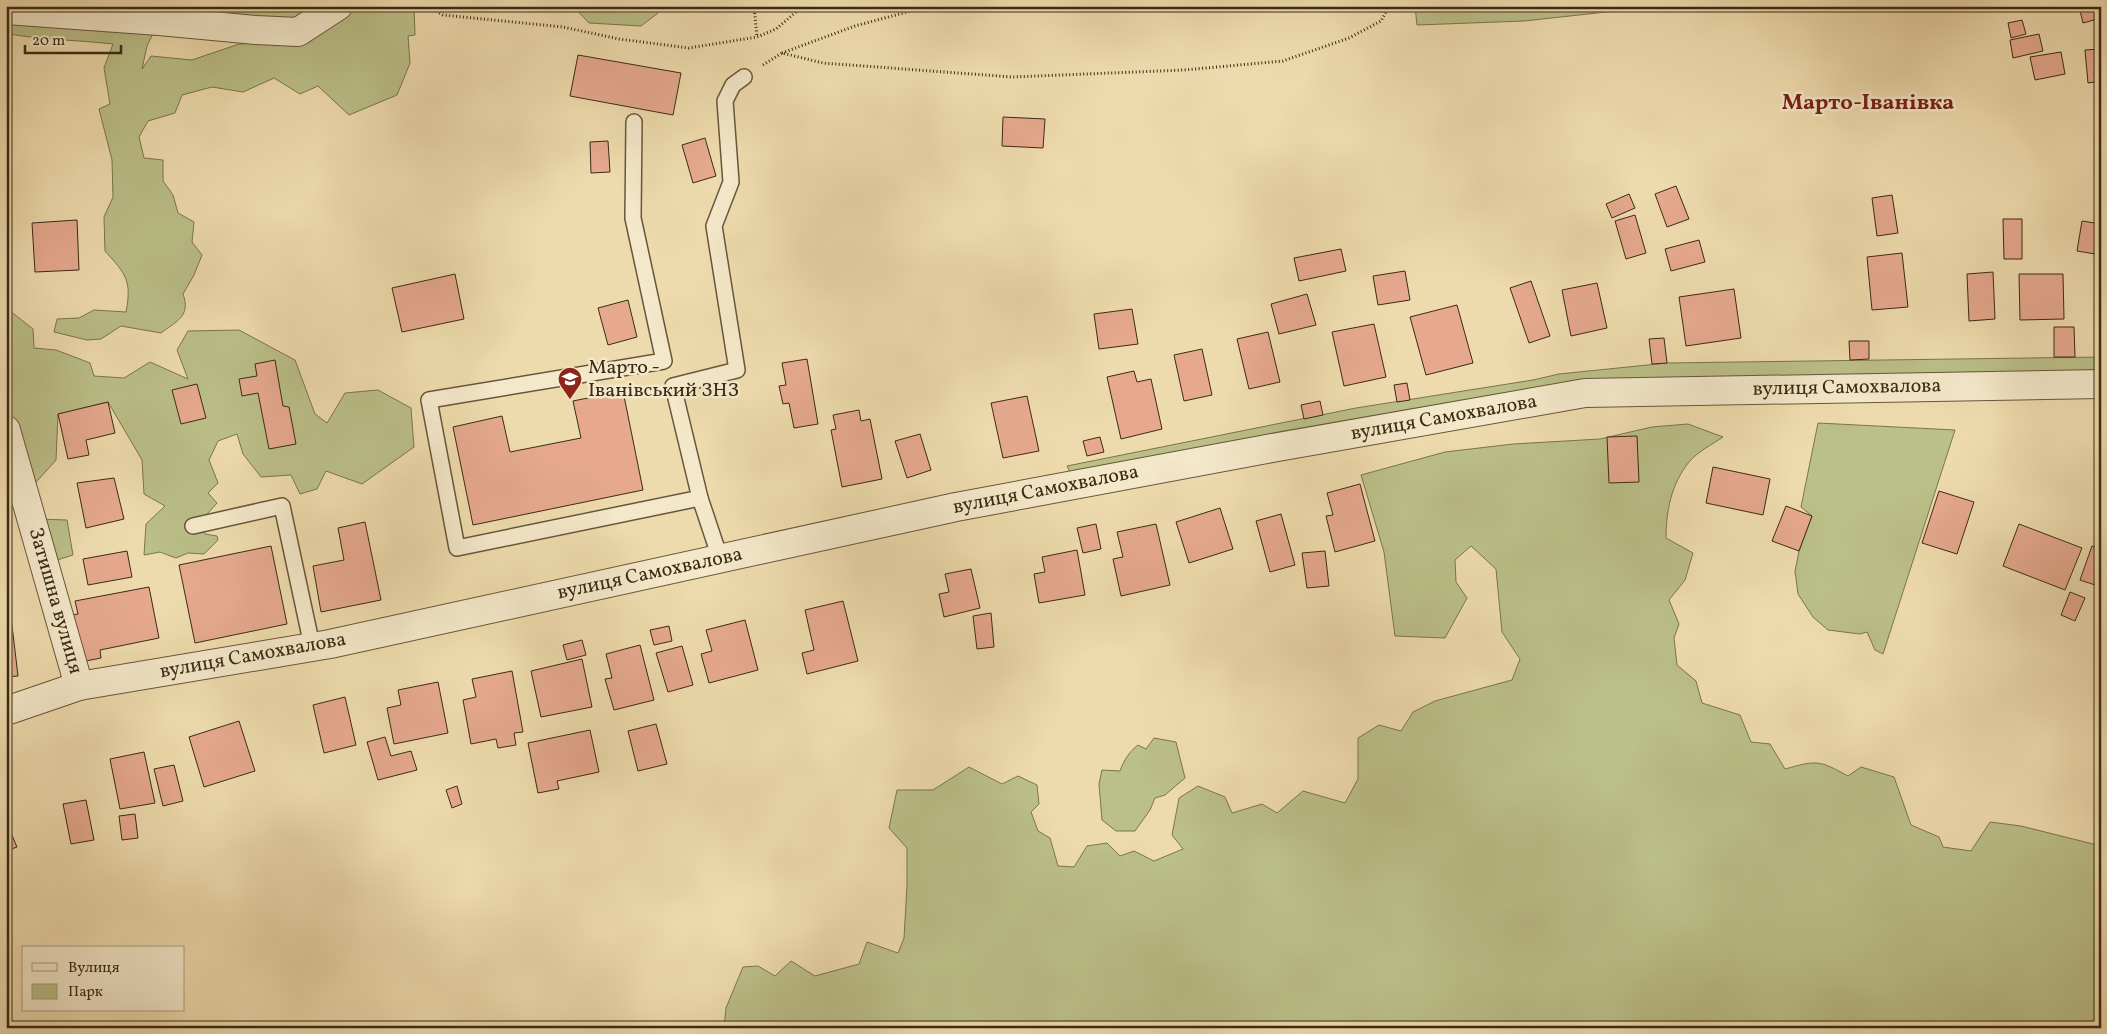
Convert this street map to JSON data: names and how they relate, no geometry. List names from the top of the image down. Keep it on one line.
{"streets":{"street":["вулиця Самохвалова","Затишна вулиця"]},"crossings":[["вулиця Самохвалова","Затишна вулиця"]],"districts":["Марто-Іванівка"],"places":{"school or university":["Марто - Іванівський ЗНЗ"]},"legend":["Вулиця","Парк"],"scale_bar":"20 m"}
